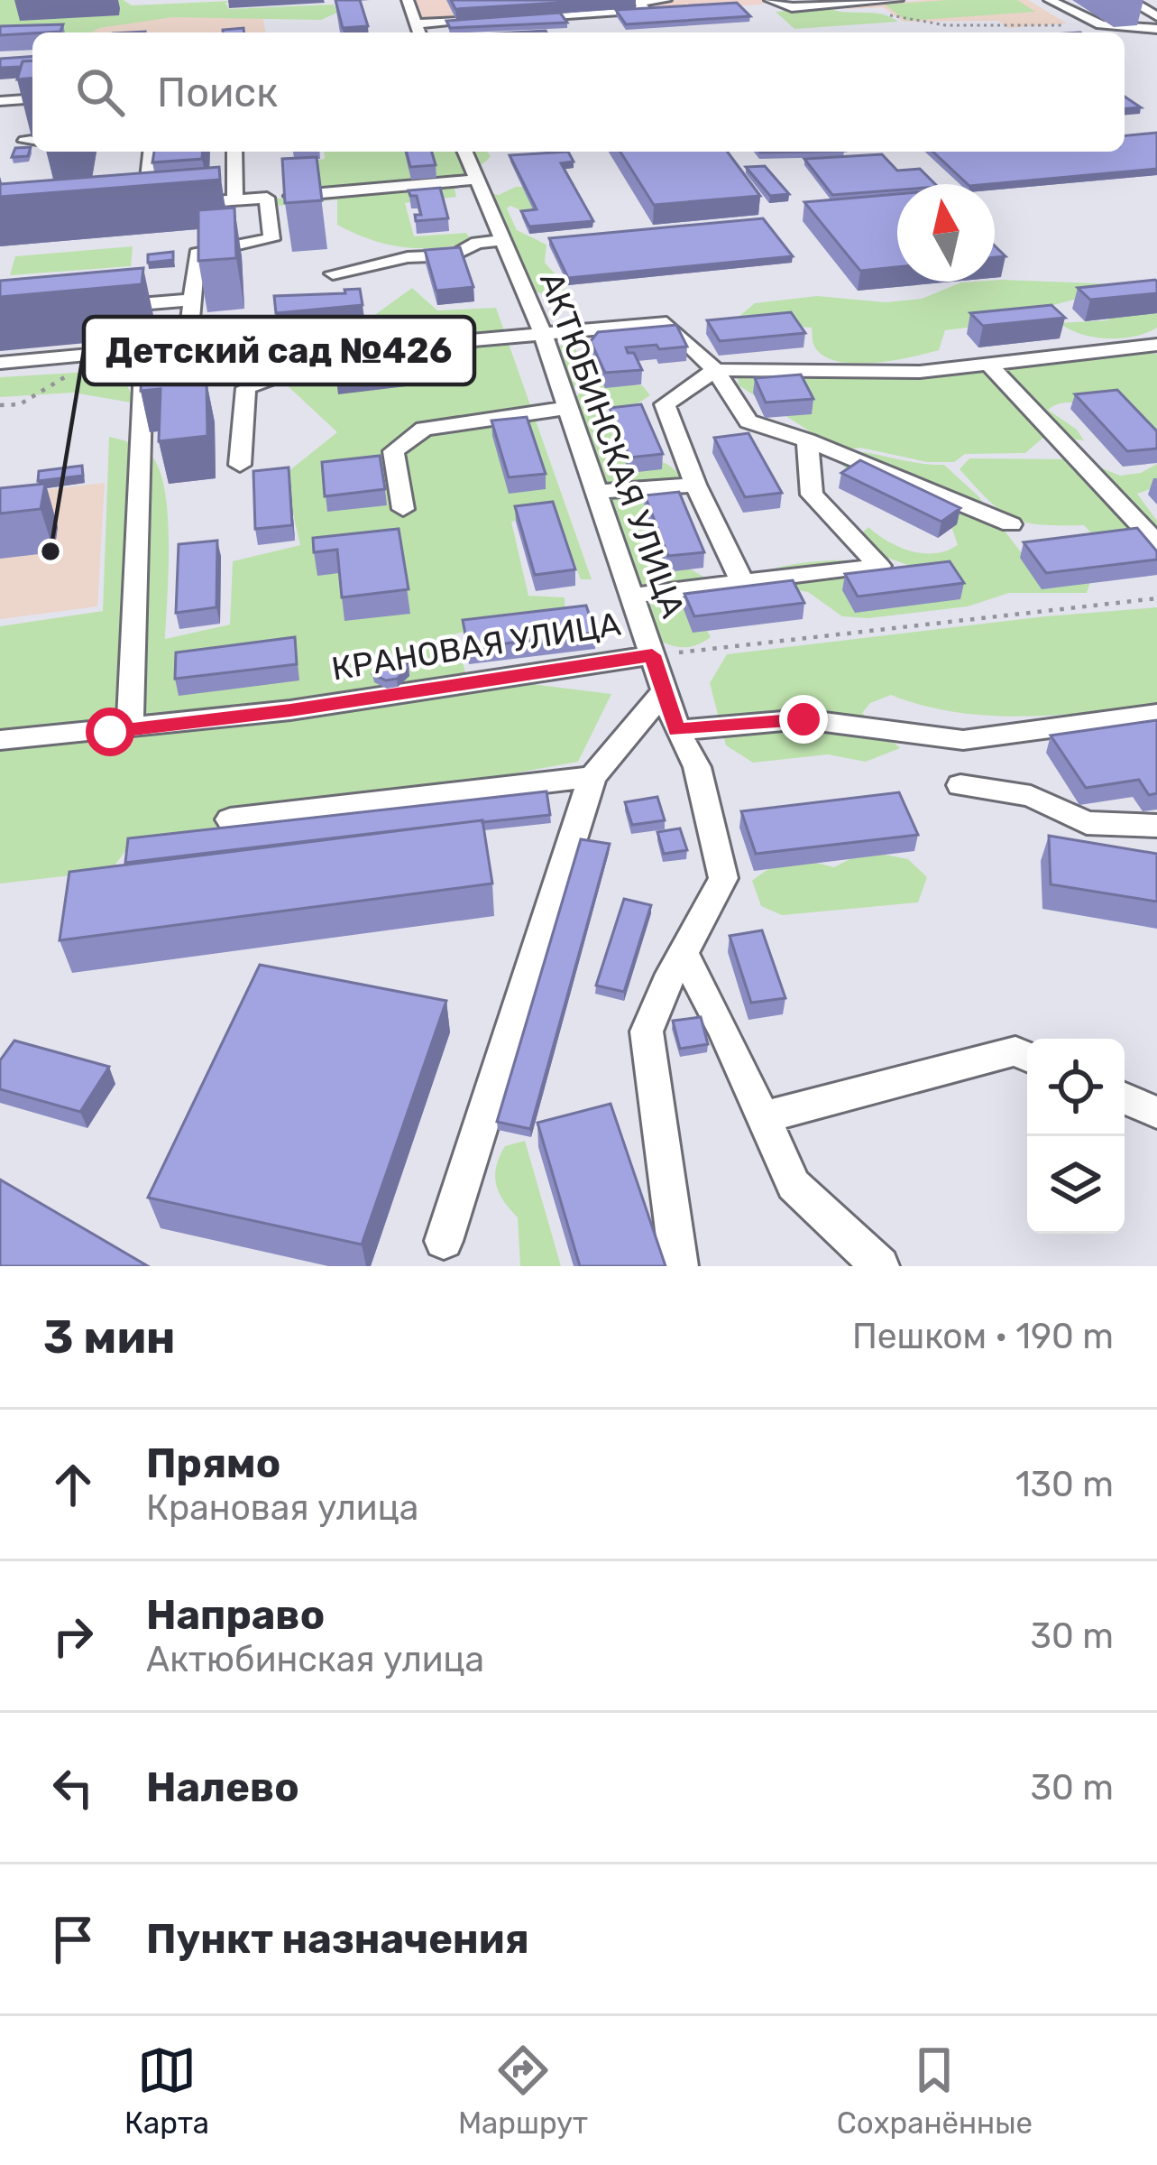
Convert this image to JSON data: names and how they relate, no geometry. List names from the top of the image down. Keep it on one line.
{"streets":{"street":["АКТЮБИНСКАЯ УЛИЦА","КРАНОВАЯ УЛИЦА"]},"crossings":[["АКТЮБИНСКАЯ УЛИЦА","КРАНОВАЯ УЛИЦА"]],"places":["Детский сад №426"],"north":"top","page":{"search":"Поиск","heading":["3 мин","Пешком · 190 m"],"list":[["Прямо","Крановая улица","130 m"],["Направо","Актюбинская улица","30 m"],["Налево","30 m"],"Пункт назначения"],"nav":["Карта","Маршрут","Сохранённые"]}}
